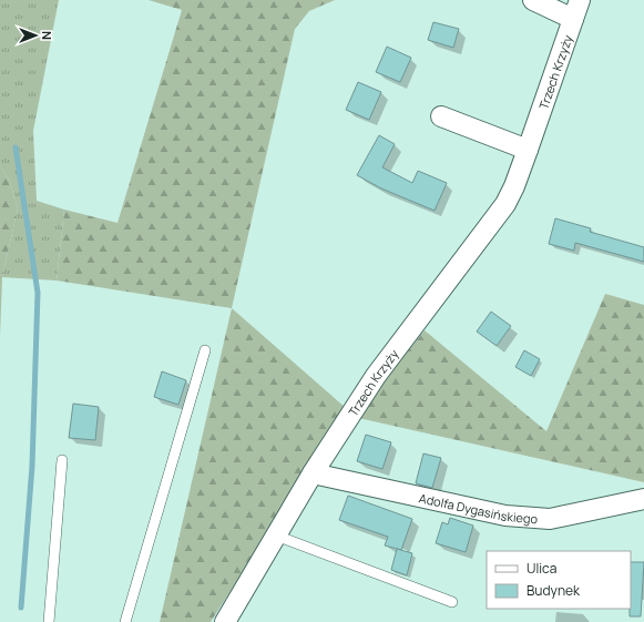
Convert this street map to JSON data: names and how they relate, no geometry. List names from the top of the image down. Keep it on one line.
{"streets":{"street":["Trzech Krzyży","Adolfa Dygasińskiego"]},"crossings":[["Trzech Krzyży","Adolfa Dygasińskiego"]],"legend":["Ulica","Budynek"],"north":"right"}
